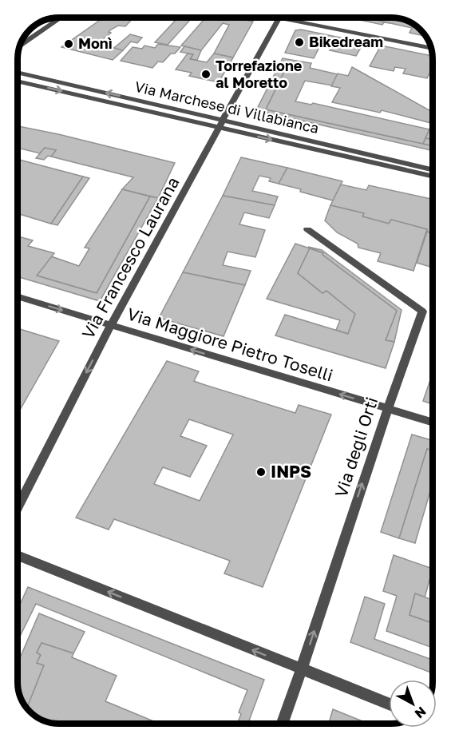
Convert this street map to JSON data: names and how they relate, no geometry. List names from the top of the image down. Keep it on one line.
{"streets":{"street":["Via Marchese di Villabianca","Via Francesco Laurana","Via Maggiore Pietro Toselli","Via degli Orti"]},"crossings":[["Via Marchese di Villabianca","Via Francesco Laurana"],["Via Francesco Laurana","Via Maggiore Pietro Toselli"],["Via Maggiore Pietro Toselli","Via degli Orti"]],"one_way":["Via Francesco Laurana","Via degli Orti"],"places":["Bikedream","Monì","Torrefazione al Moretto","INPS"],"north":"bottom right"}
